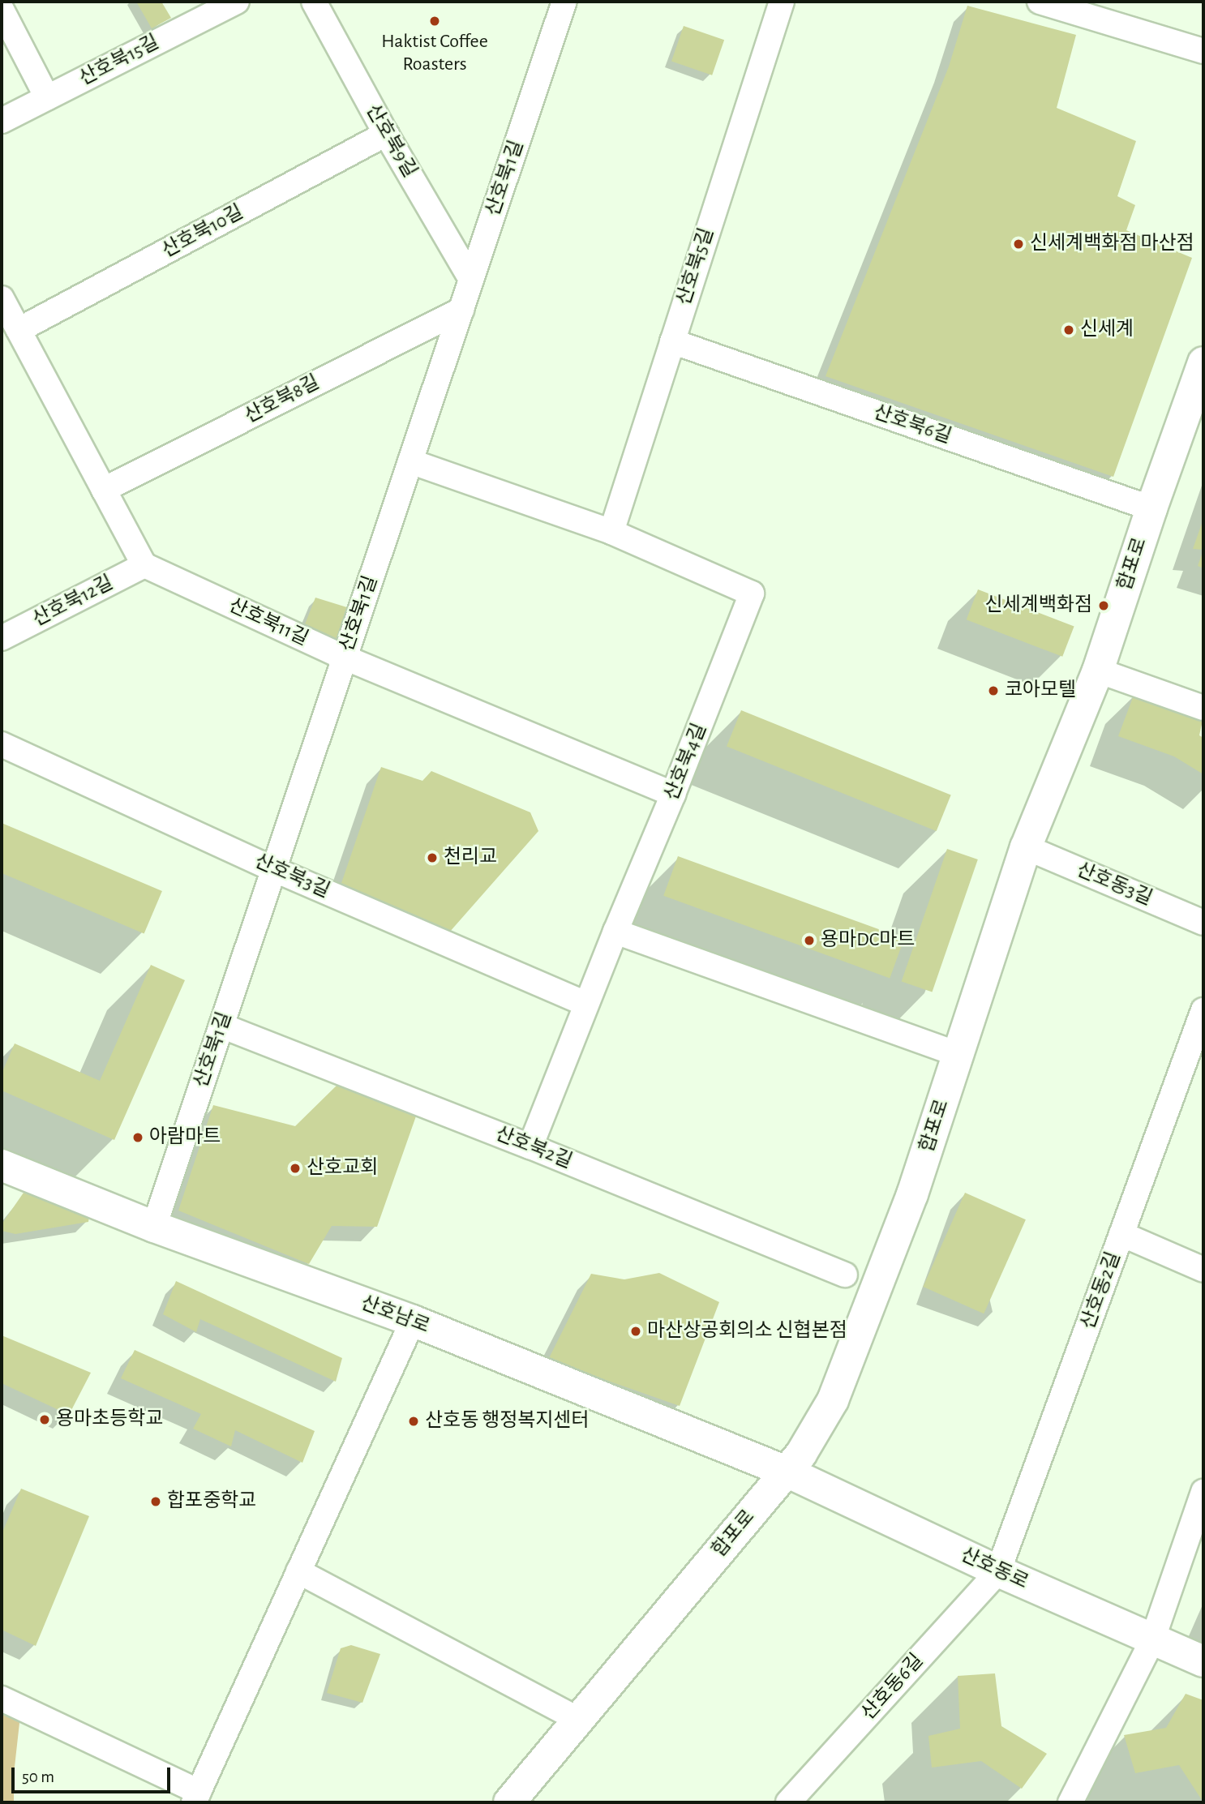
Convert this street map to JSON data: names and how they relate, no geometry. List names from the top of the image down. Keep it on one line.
{"streets":{"main road":["합포로","산호남로","산호동로"],"street":["산호북15길","산호북9길","산호북1길","산호북10길","산호북5길","산호북8길","산호북6길","산호북12길","산호북11길","산호북4길","산호북3길","산호동3길","산호북2길","산호동2길","산호동6길"]},"crossings":[["산호북9길","산호북1길"],["산호북9길","산호북10길"],["산호북1길","산호북8길"],["산호북1길","산호북11길"],["산호북1길","산호북4길"],["산호북1길","산호북3길"],["산호북1길","산호북2길"],["산호북1길","산호남로"],["산호북5길","산호북6길"],["산호북5길","산호북4길"],["산호북6길","합포로"],["합포로","산호동3길"],["합포로","산호남로"],["합포로","산호동로"],["산호북12길","산호북11길"],["산호북11길","산호북4길"],["산호북4길","산호북3길"],["산호북4길","산호북2길"],["산호동2길","산호동로"],["산호동2길","산호동6길"],["산호남로","산호동로"],["산호동로","산호동6길"]],"places":["Haktist Coffee Roasters","신세계백화점 마산점","신세계","신세계백화점","코아모텔","천리교","용마DC마트","아람마트","산호교회","마산상공회의소 신협본점","용마초등학교","산호동 행정복지센터","합포중학교"],"scale_bar":"50 m"}
